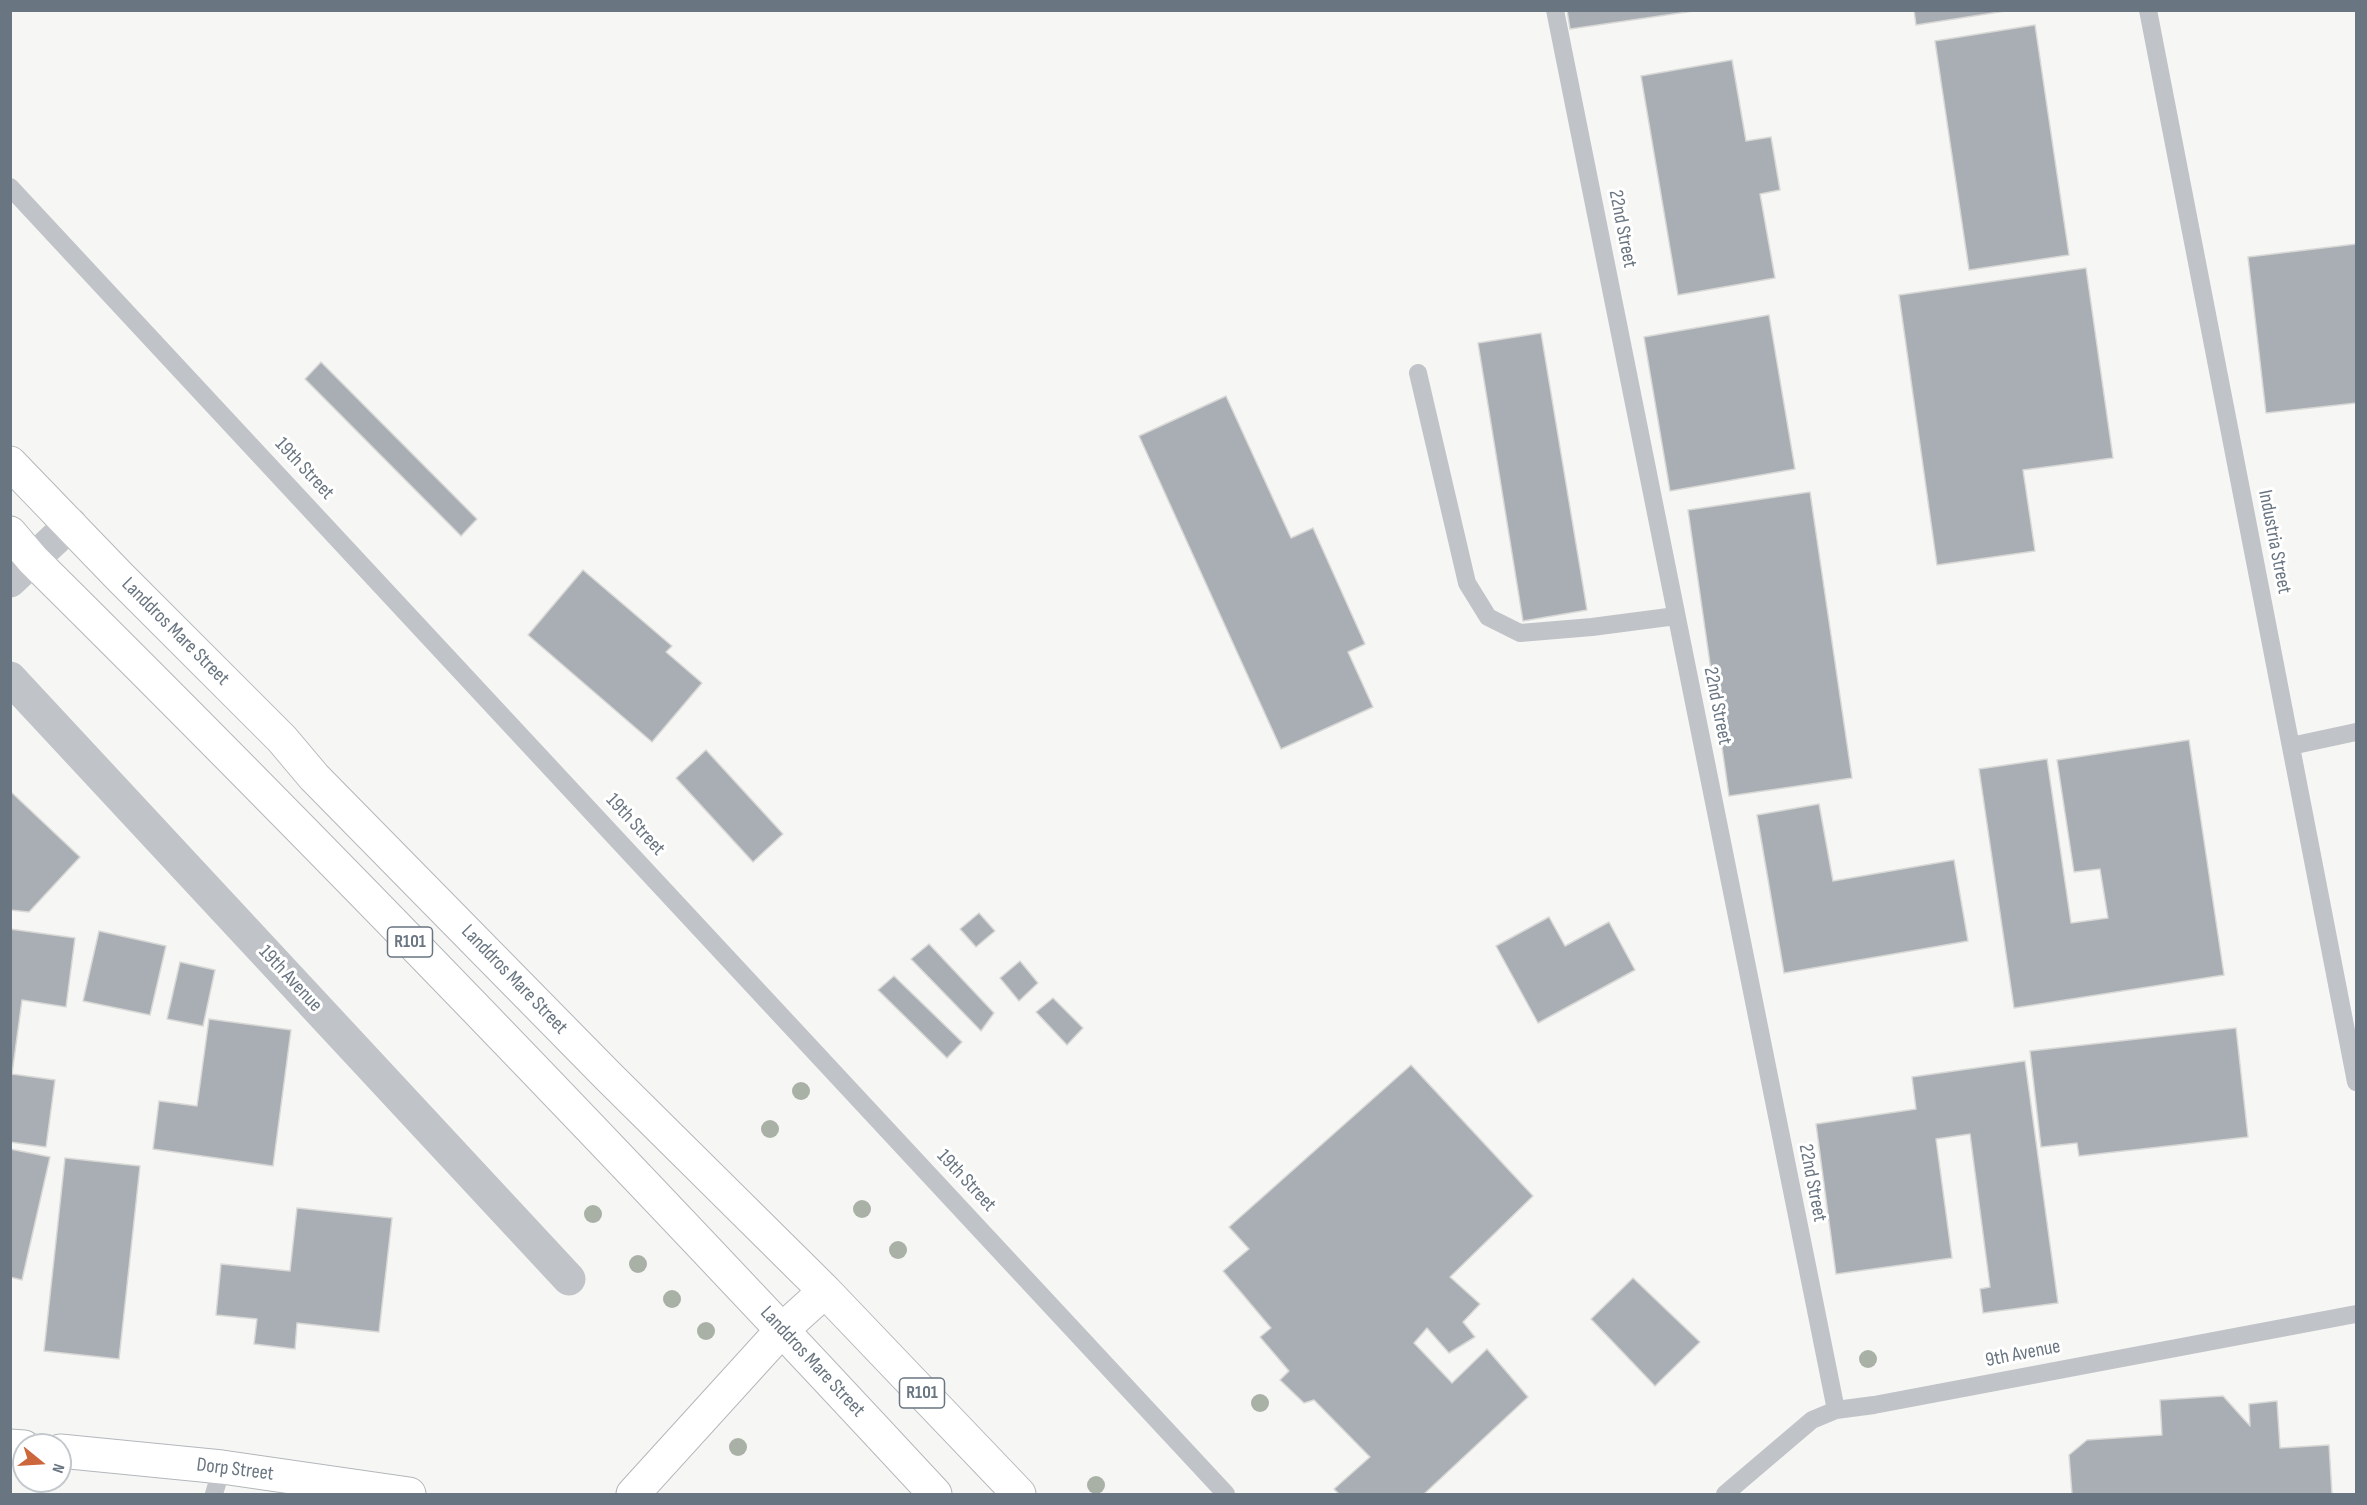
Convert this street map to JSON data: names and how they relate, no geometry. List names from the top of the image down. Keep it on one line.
{"streets":{"main road":["Landdros Mare Street","R101","Dorp Street"],"street":["19th Avenue"],"lane":["22nd Street","19th Street","Industria Street","9th Avenue"]},"crossings":[["22nd Street","9th Avenue"]],"north":"right"}
